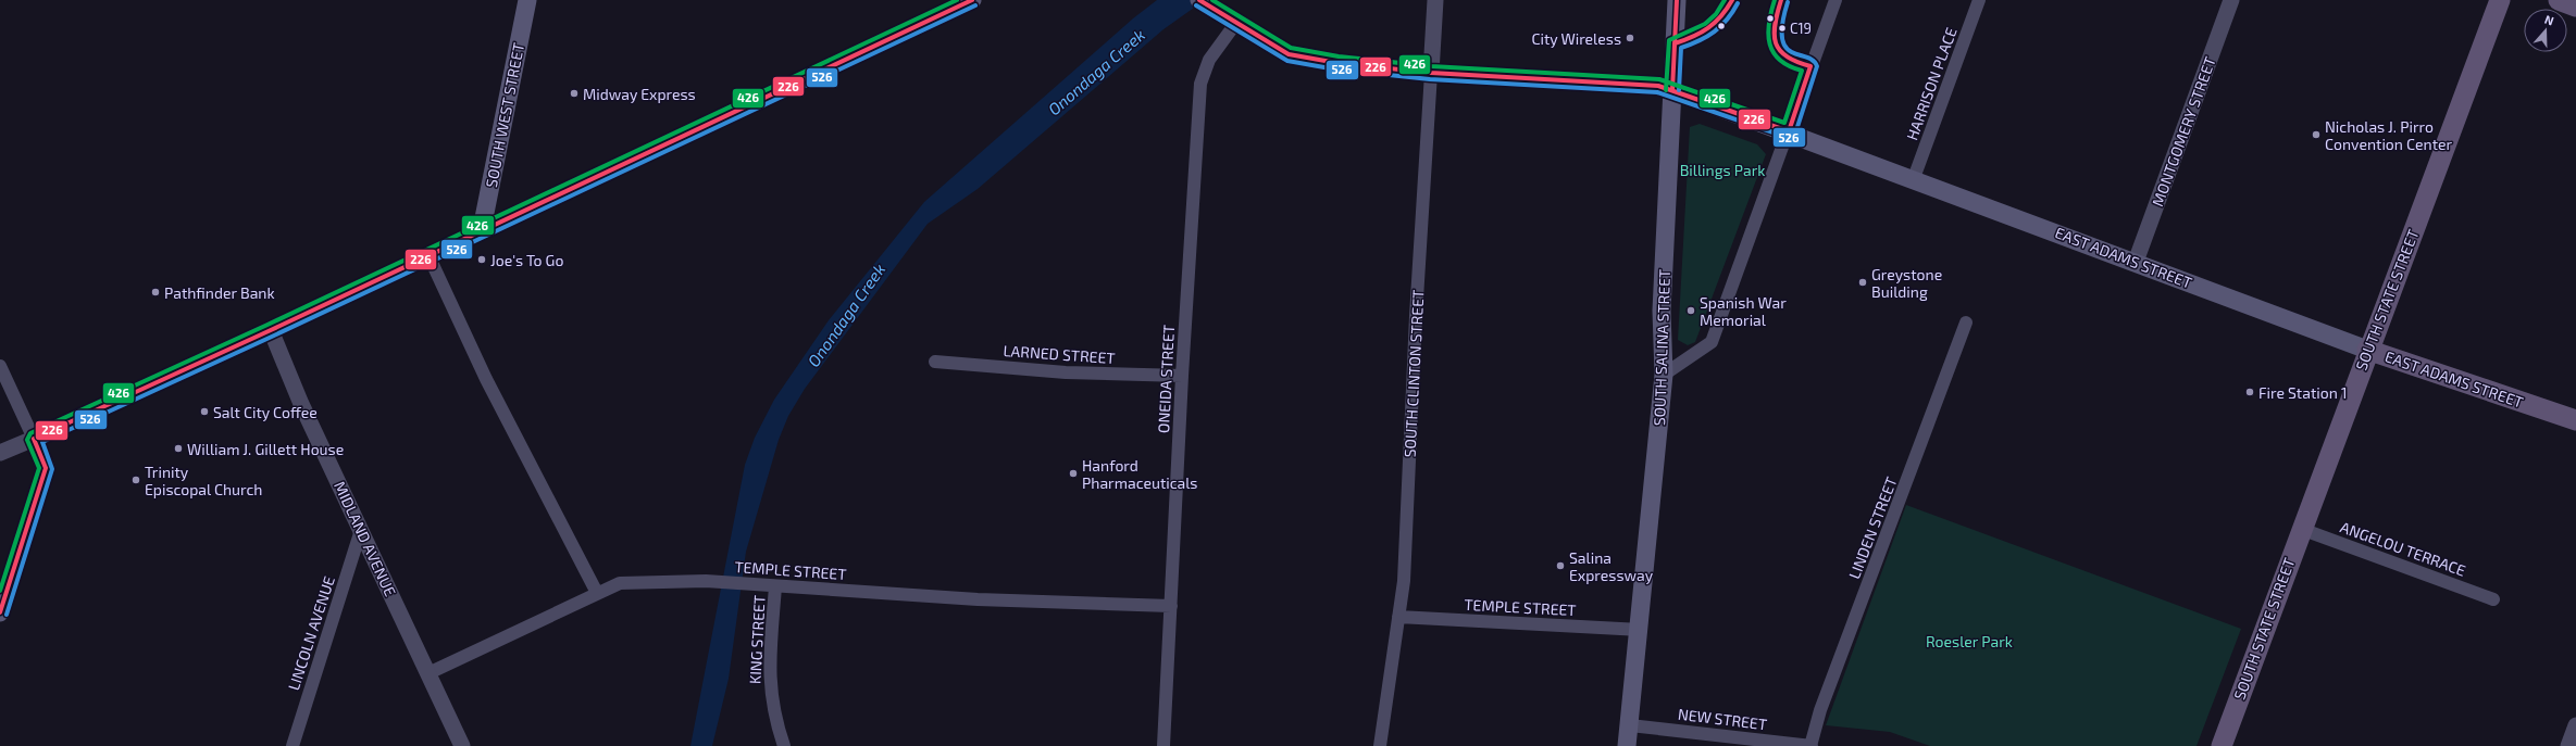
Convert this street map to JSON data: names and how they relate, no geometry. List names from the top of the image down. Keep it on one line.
{"streets":{"main road":["SOUTH WEST STREET","EAST ADAMS STREET","SOUTH STATE STREET","SOUTH SALINA STREET"],"street":["HARRISON PLACE","MONTGOMERY STREET","LARNED STREET","SOUTH CLINTON STREET","ONEIDA STREET","LINDEN STREET","MIDLAND AVENUE","ANGELOU TERRACE","TEMPLE STREET","LINCOLN AVENUE","KING STREET","NEW STREET"]},"crossings":[["HARRISON PLACE","EAST ADAMS STREET"],["MONTGOMERY STREET","EAST ADAMS STREET"],["EAST ADAMS STREET","SOUTH STATE STREET"],["EAST ADAMS STREET","SOUTH SALINA STREET"],["EAST ADAMS STREET","SOUTH CLINTON STREET"],["EAST ADAMS STREET","ONEIDA STREET"],["SOUTH STATE STREET","ANGELOU TERRACE"],["SOUTH SALINA STREET","TEMPLE STREET"],["SOUTH SALINA STREET","NEW STREET"],["LARNED STREET","ONEIDA STREET"],["SOUTH CLINTON STREET","TEMPLE STREET"],["ONEIDA STREET","TEMPLE STREET"],["LINDEN STREET","NEW STREET"],["MIDLAND AVENUE","TEMPLE STREET"],["MIDLAND AVENUE","LINCOLN AVENUE"],["TEMPLE STREET","KING STREET"]],"water":["Onondaga Creek"],"parks":["Billings Park","Roesler Park"],"places":["C19","City Wireless","Midway Express","Nicholas J. Pirro Convention Center","Joe's To Go","Greystone Building","Pathfinder Bank","Spanish War Memorial","Fire Station 1","Salt City Coffee","William J. Gillett House","Hanford Pharmaceuticals","Trinity Episcopal Church","Salina Expressway"],"lines":["transit line 226","transit line 426","transit line 526"],"north":"top"}
